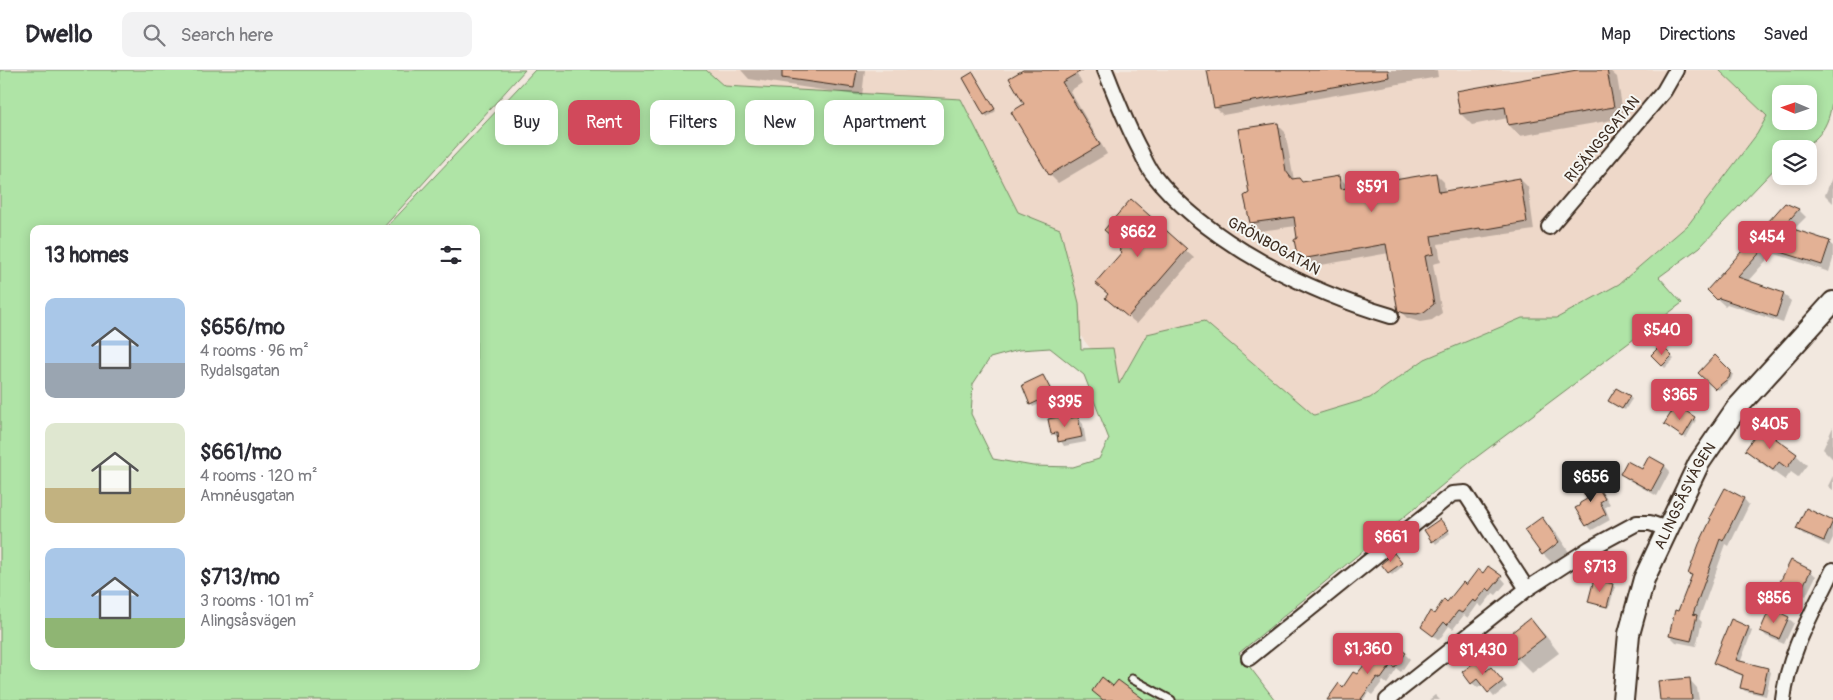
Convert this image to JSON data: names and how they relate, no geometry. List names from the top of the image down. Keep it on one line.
{"streets":{"main road":["ALINGSÅSVÄGEN"],"street":["RISÄNGSGATAN","GRÖNBOGATAN"]},"north":"left","page":{"header":"Dwello","search":"Search here","nav":["Map","Directions","Saved"],"chip":["Buy","Rent","Filters","New","Apartment"],"price":["$591","$662","$454","$540","$365","$395","$405","$656","$661","$713","$856","$1,360","$1,430"],"heading":"13 homes","list":[{"name":"$656/mo","note":"4 rooms · 96 m² · Rydalsgatan"},{"name":"$661/mo","note":"4 rooms · 120 m² · Amnéusgatan"},{"name":"$713/mo","note":"3 rooms · 101 m² · Alingsåsvägen"}]}}
